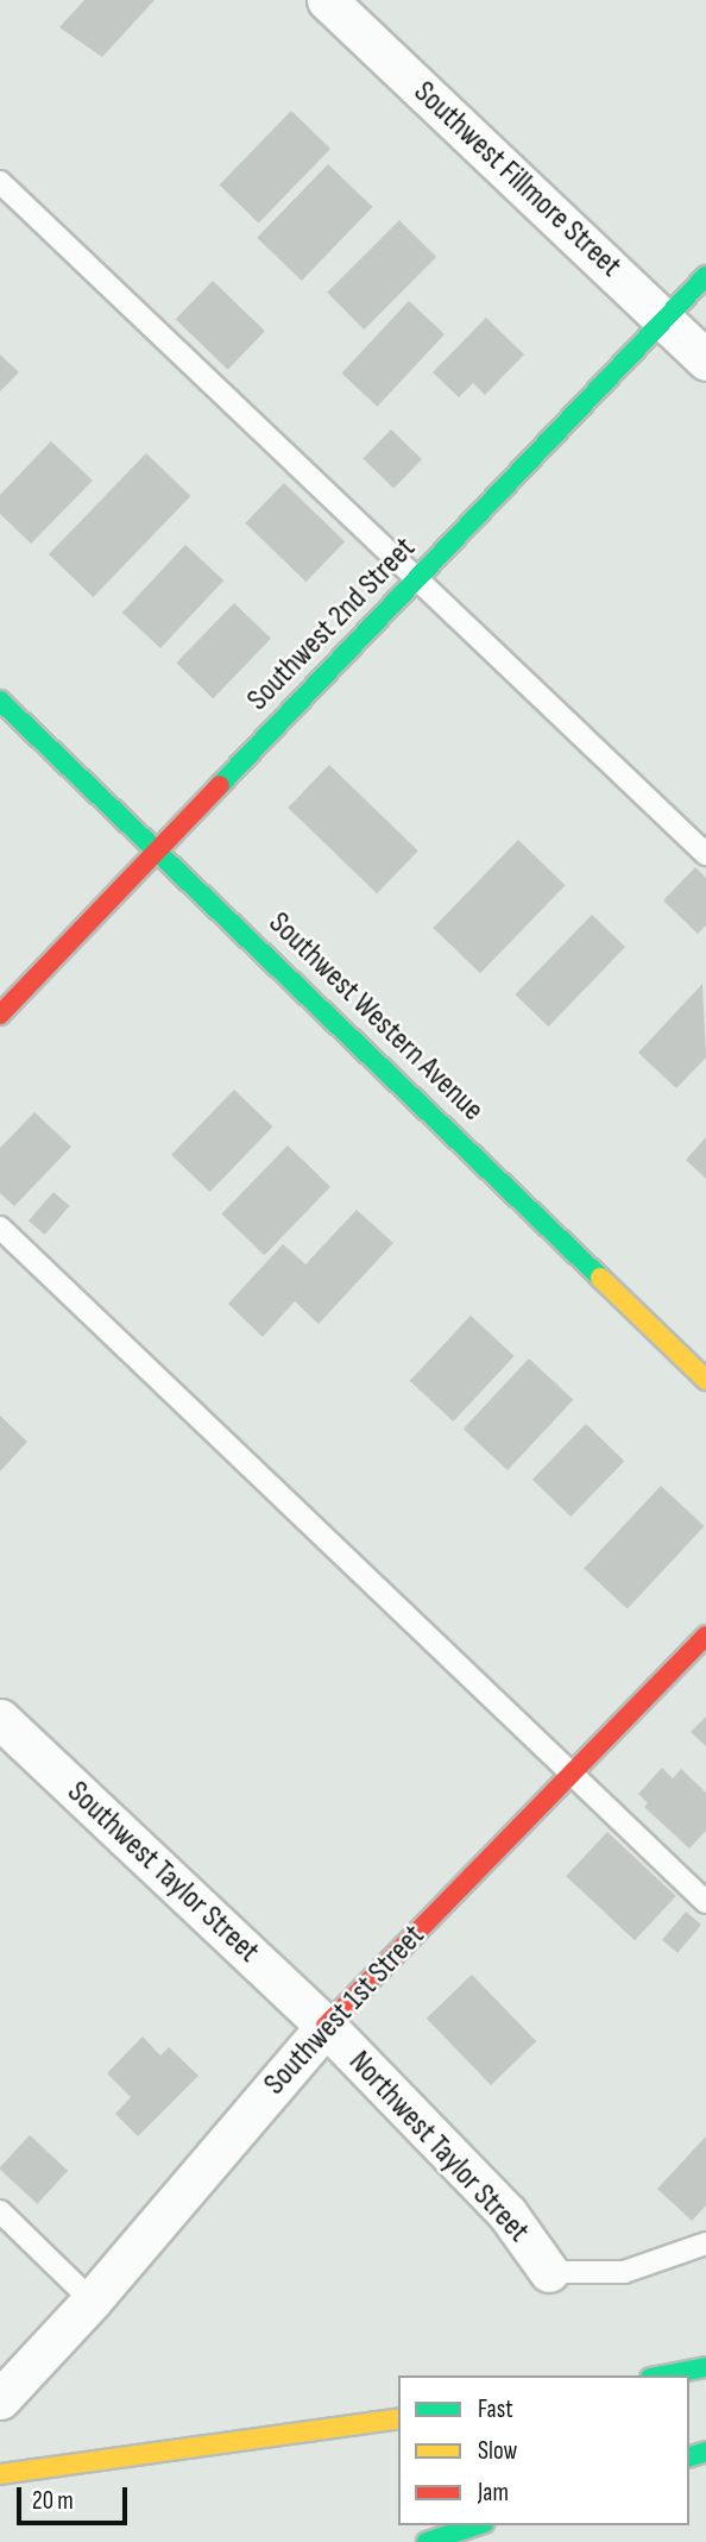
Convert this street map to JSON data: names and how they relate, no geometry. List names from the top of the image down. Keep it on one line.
{"streets":{"main road":["Southwest 2nd Street","Southwest Western Avenue","Southwest 1st Street"],"street":["Southwest Fillmore Street","Southwest Taylor Street","Northwest Taylor Street"]},"crossings":[["Southwest Fillmore Street","Southwest 2nd Street"],["Southwest 2nd Street","Southwest Western Avenue"],["Southwest Taylor Street","Southwest 1st Street"],["Southwest Taylor Street","Northwest Taylor Street"],["Southwest 1st Street","Northwest Taylor Street"]],"legend":["Fast","Slow","Jam"],"scale_bar":"20 m"}
